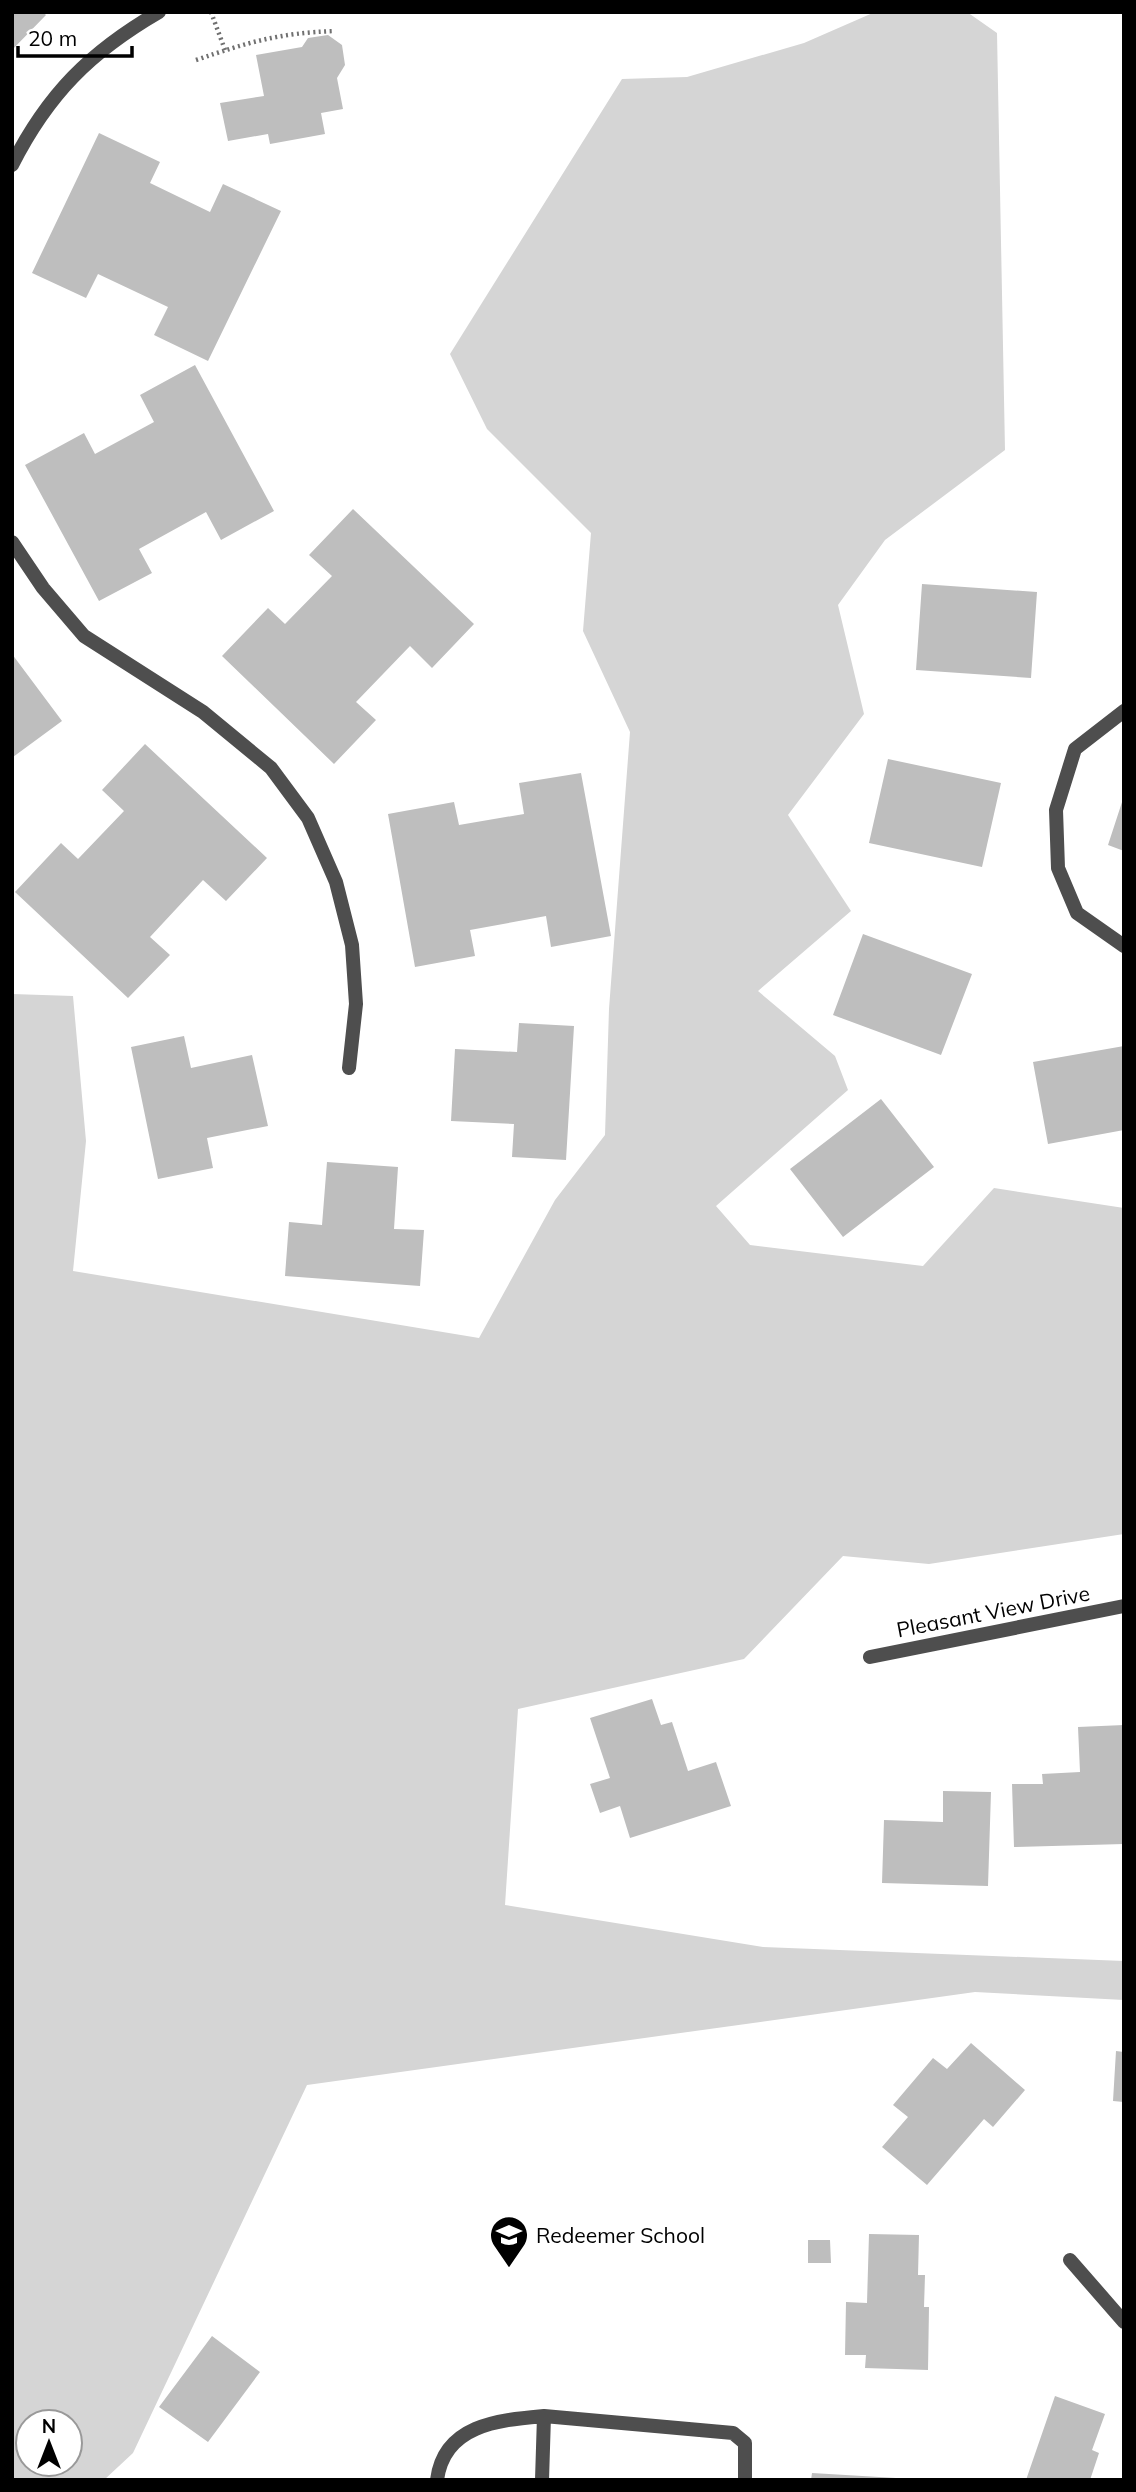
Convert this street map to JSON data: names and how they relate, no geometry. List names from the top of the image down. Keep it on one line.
{"streets":{"street":["Pleasant View Drive"]},"places":{"school or university":["Redeemer School"]},"scale_bar":"20 m","north":"top"}
